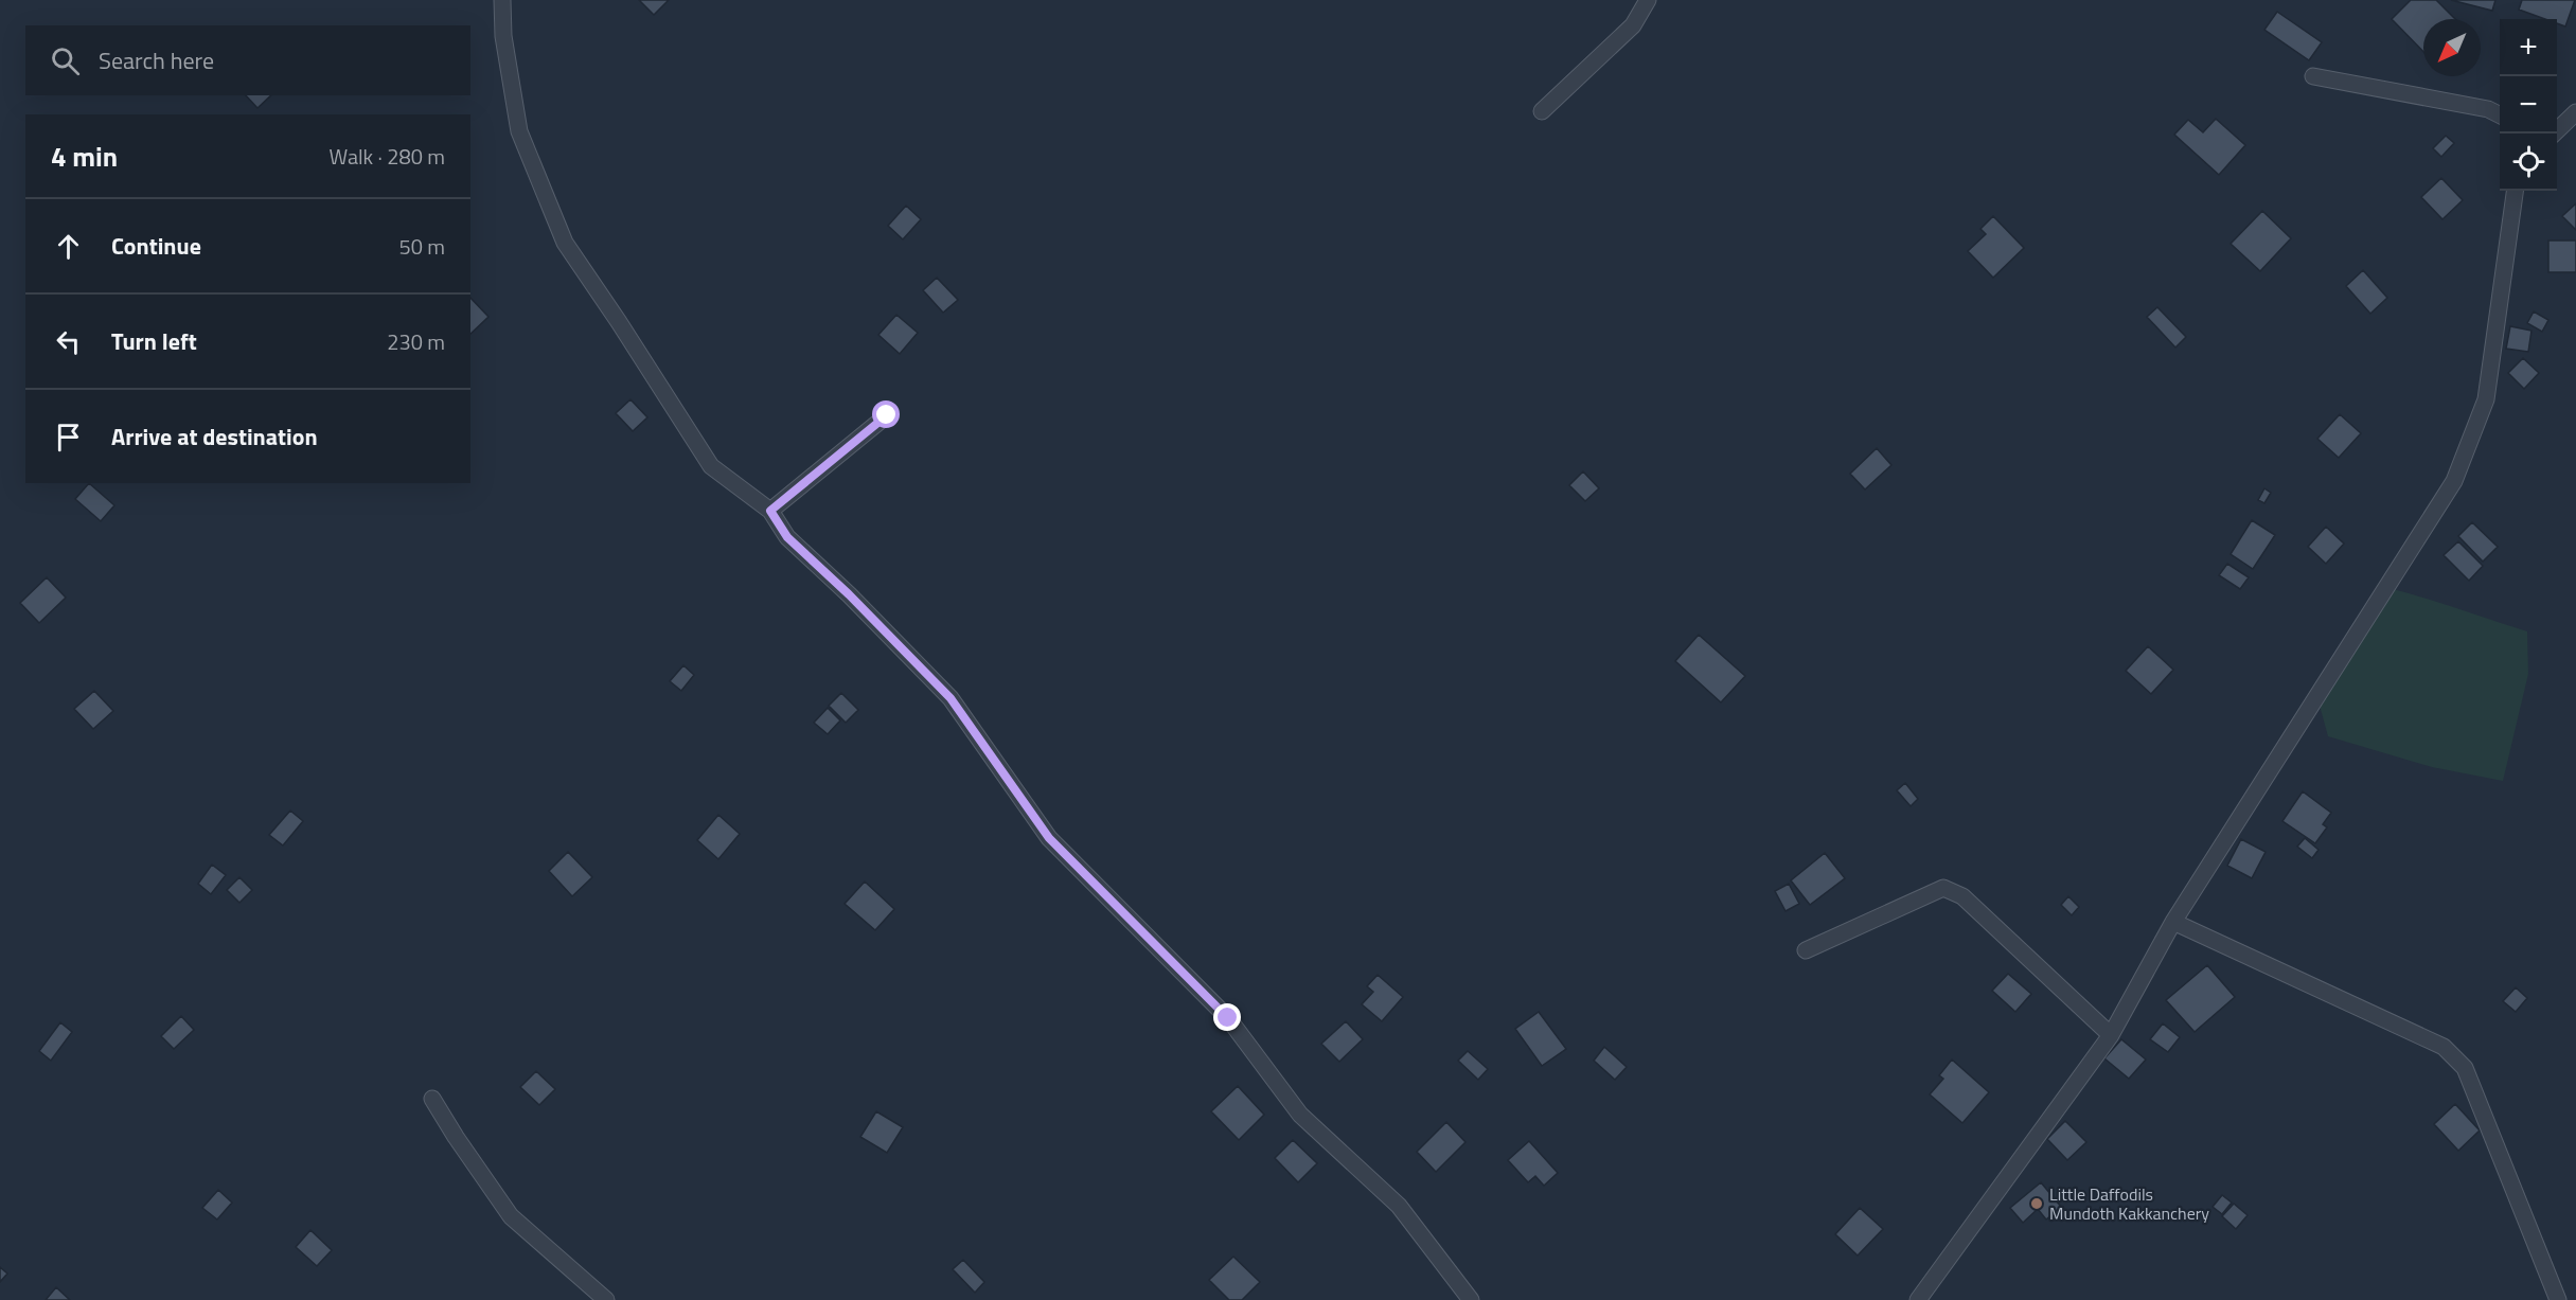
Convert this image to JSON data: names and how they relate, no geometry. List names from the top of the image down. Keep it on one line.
{"places":["Little Daffodils Mundoth Kakkanchery"],"north":"bottom left","page":{"map_buttons":["+","−"],"search":"Search here","heading":["4 min","Walk · 280 m"],"list":[["Continue","50 m"],["Turn left","230 m"],"Arrive at destination"]}}
